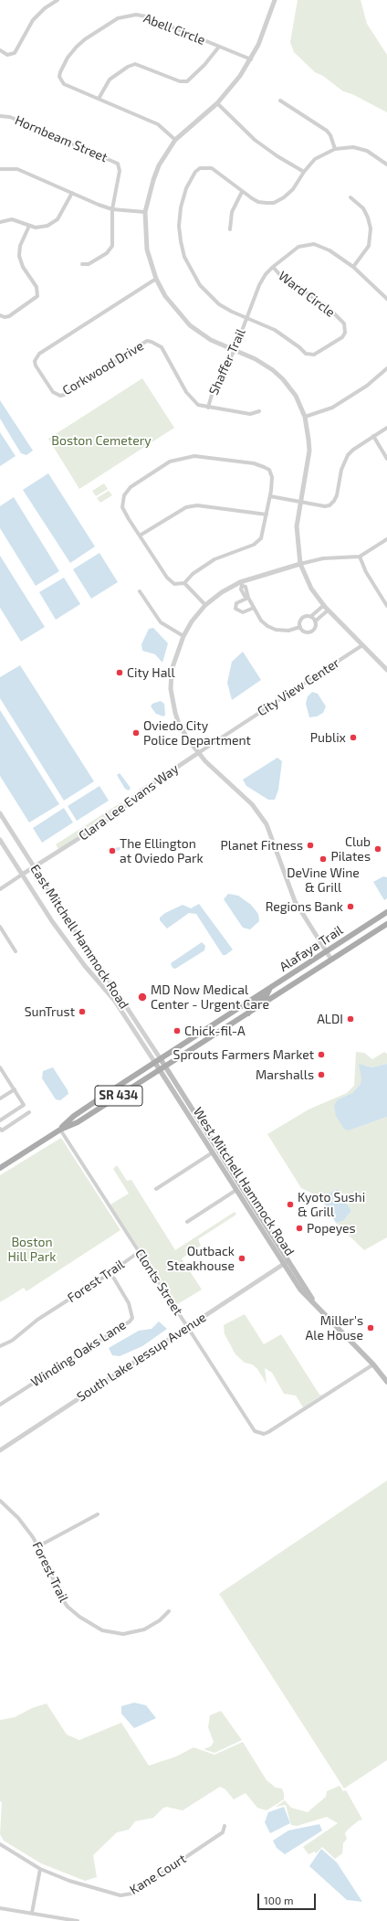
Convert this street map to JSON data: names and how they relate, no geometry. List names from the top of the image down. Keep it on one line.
{"streets":{"main road":["Alafaya Trail","SR 434","West Mitchell Hammock Road"],"street":["Abell Circle","Hornbeam Street","Ward Circle","Shaffer Trail","Corkwood Drive","City View Center","Clara Lee Evans Way","East Mitchell Hammock Road","Forest Trail","Clonts Street","Winding Oaks Lane","South Lake Jessup Avenue","Kane Court"]},"crossings":[["Ward Circle","Shaffer Trail"],["Shaffer Trail","Corkwood Drive"],["City View Center","Clara Lee Evans Way"],["Clara Lee Evans Way","East Mitchell Hammock Road"],["East Mitchell Hammock Road","Alafaya Trail"],["East Mitchell Hammock Road","SR 434"],["Alafaya Trail","SR 434"],["Alafaya Trail","West Mitchell Hammock Road"],["SR 434","West Mitchell Hammock Road"],["SR 434","Clonts Street"],["West Mitchell Hammock Road","Clonts Street"],["West Mitchell Hammock Road","South Lake Jessup Avenue"],["Forest Trail","Clonts Street"],["Forest Trail","Winding Oaks Lane"],["Clonts Street","South Lake Jessup Avenue"]],"parks":["Boston Cemetery","Boston Hill Park"],"places":["City Hall","Oviedo City Police Department","Publix","Planet Fitness","Club Pilates","The Ellington at Oviedo Park","DeVine Wine & Grill","Regions Bank","MD Now Medical Center - Urgent Care","SunTrust","ALDI","Chick-fil-A","Sprouts Farmers Market","Marshalls","Kyoto Sushi & Grill","Popeyes","Outback Steakhouse","Miller's Ale House"],"scale_bar":"100 m"}
